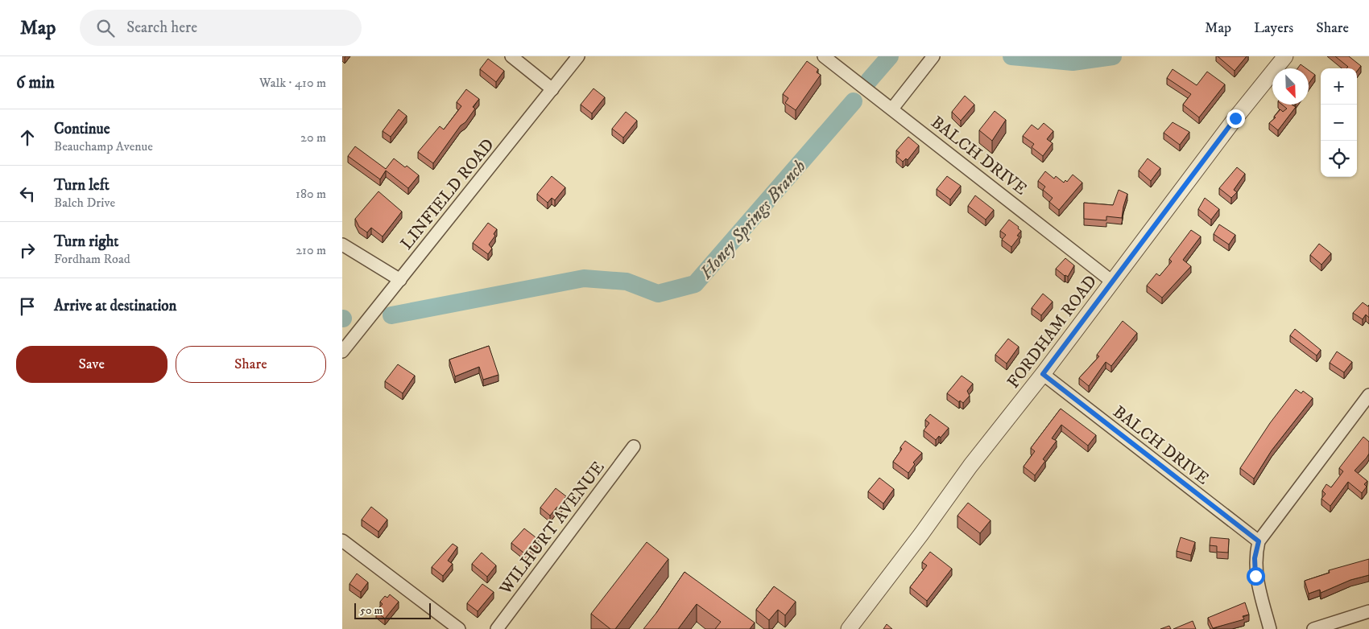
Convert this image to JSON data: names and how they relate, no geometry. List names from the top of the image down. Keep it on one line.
{"streets":{"street":["BALCH DRIVE","LINFIELD ROAD","FORDHAM ROAD","WILHURT AVENUE"]},"crossings":[["BALCH DRIVE","FORDHAM ROAD"]],"water":["Honey Springs Branch"],"scale_bar":"50 m","north":"bottom right","page":{"header":"Map","search":"Search here","nav":["Map","Layers","Share"],"heading":["6 min","Walk · 410 m"],"map_buttons":["+","−"],"list":[["Continue","Beauchamp Avenue","20 m"],["Turn left","Balch Drive","180 m"],["Turn right","Fordham Road","210 m"],"Arrive at destination"],"buttons":["Save","Share"],"scale":"50 m"}}
